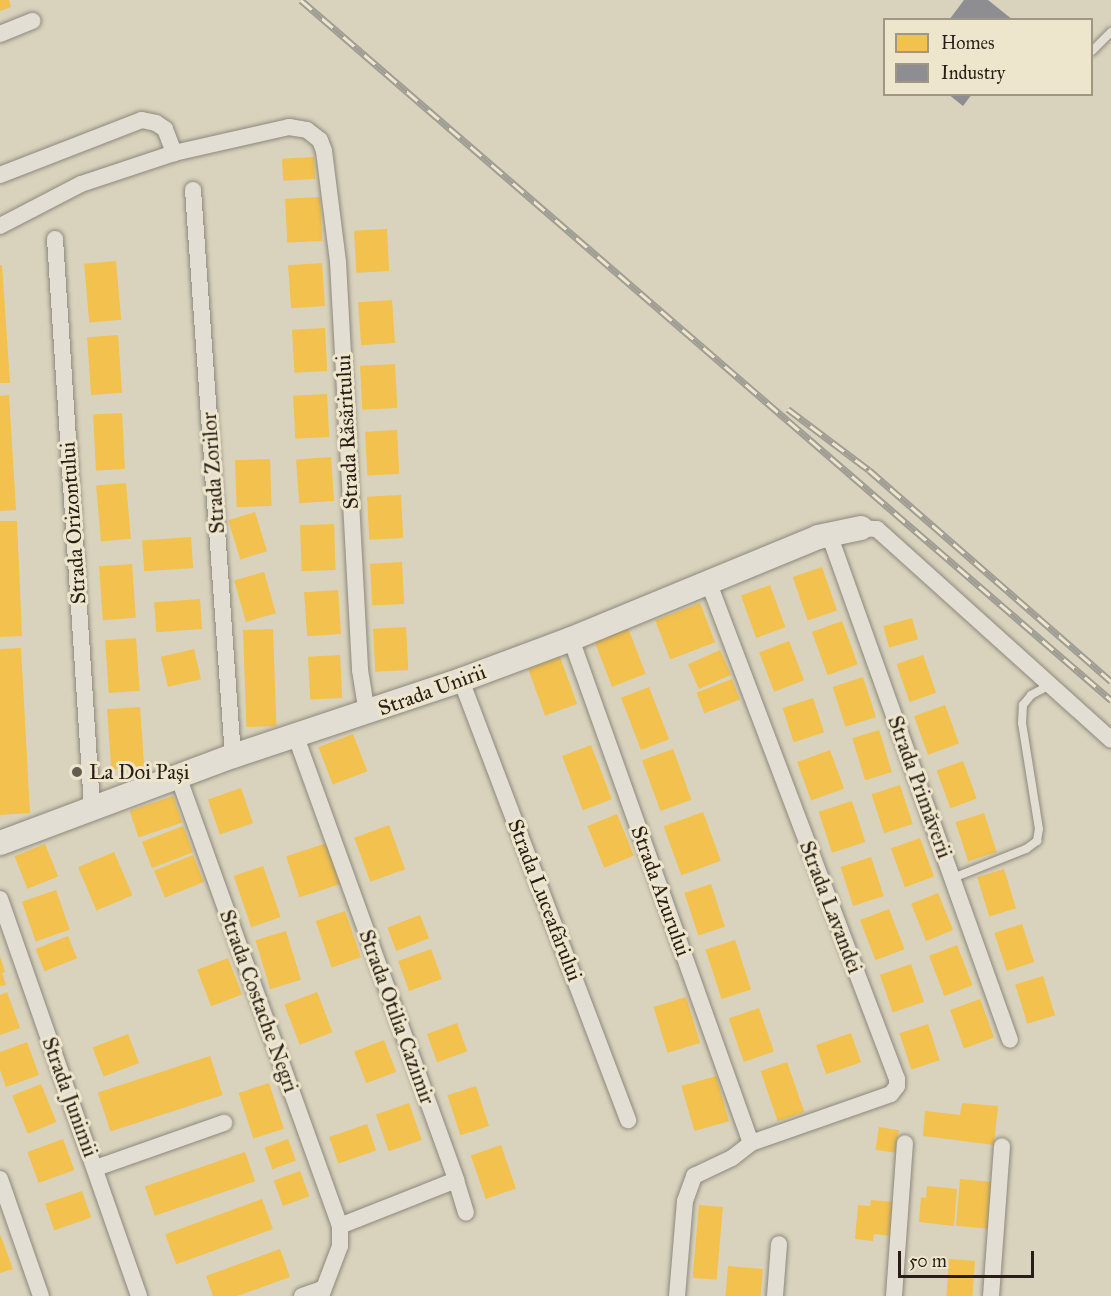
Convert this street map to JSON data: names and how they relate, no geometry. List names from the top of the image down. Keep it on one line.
{"streets":{"street":["Strada Răsăritului","Strada Zorilor","Strada Orizontului","Strada Unirii","Strada Primăverii","Strada Azurului","Strada Luceafǎrului","Strada Lavandei","Strada Costache Negri","Strada Otilia Cazimir","Strada Junimii"]},"crossings":[["Strada Răsăritului","Strada Unirii"],["Strada Zorilor","Strada Unirii"],["Strada Orizontului","Strada Unirii"],["Strada Unirii","Strada Primăverii"],["Strada Unirii","Strada Azurului"],["Strada Unirii","Strada Luceafǎrului"],["Strada Unirii","Strada Lavandei"],["Strada Unirii","Strada Costache Negri"],["Strada Unirii","Strada Otilia Cazimir"],["Strada Azurului","Strada Lavandei"]],"places":["La Doi Pași"],"legend":["Homes","Industry"],"scale_bar":"50 m"}
